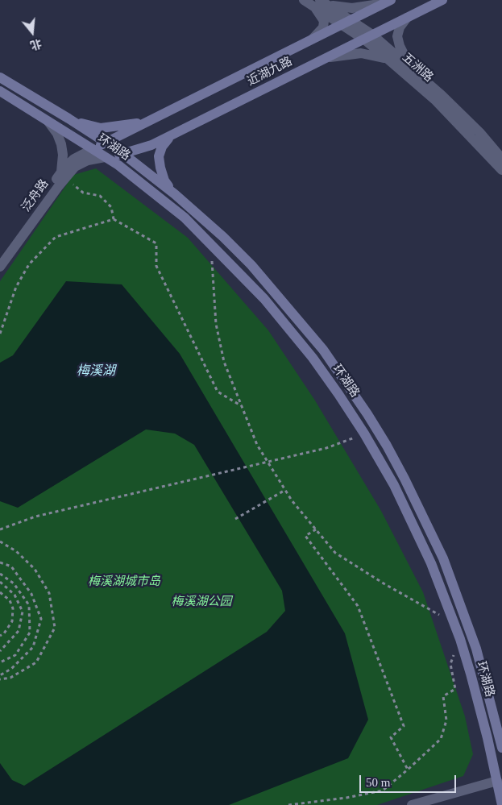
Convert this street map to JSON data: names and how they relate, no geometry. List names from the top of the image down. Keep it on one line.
{"streets":{"main road":["近湖九路","环湖路"],"street":["五洲路","泛舟路"]},"crossings":[["五洲路","近湖九路"],["近湖九路","环湖路"],["近湖九路","泛舟路"],["环湖路","泛舟路"]],"water":["梅溪湖"],"parks":["梅溪湖城市岛","梅溪湖公园"],"scale_bar":"50 m","north":"bottom"}
